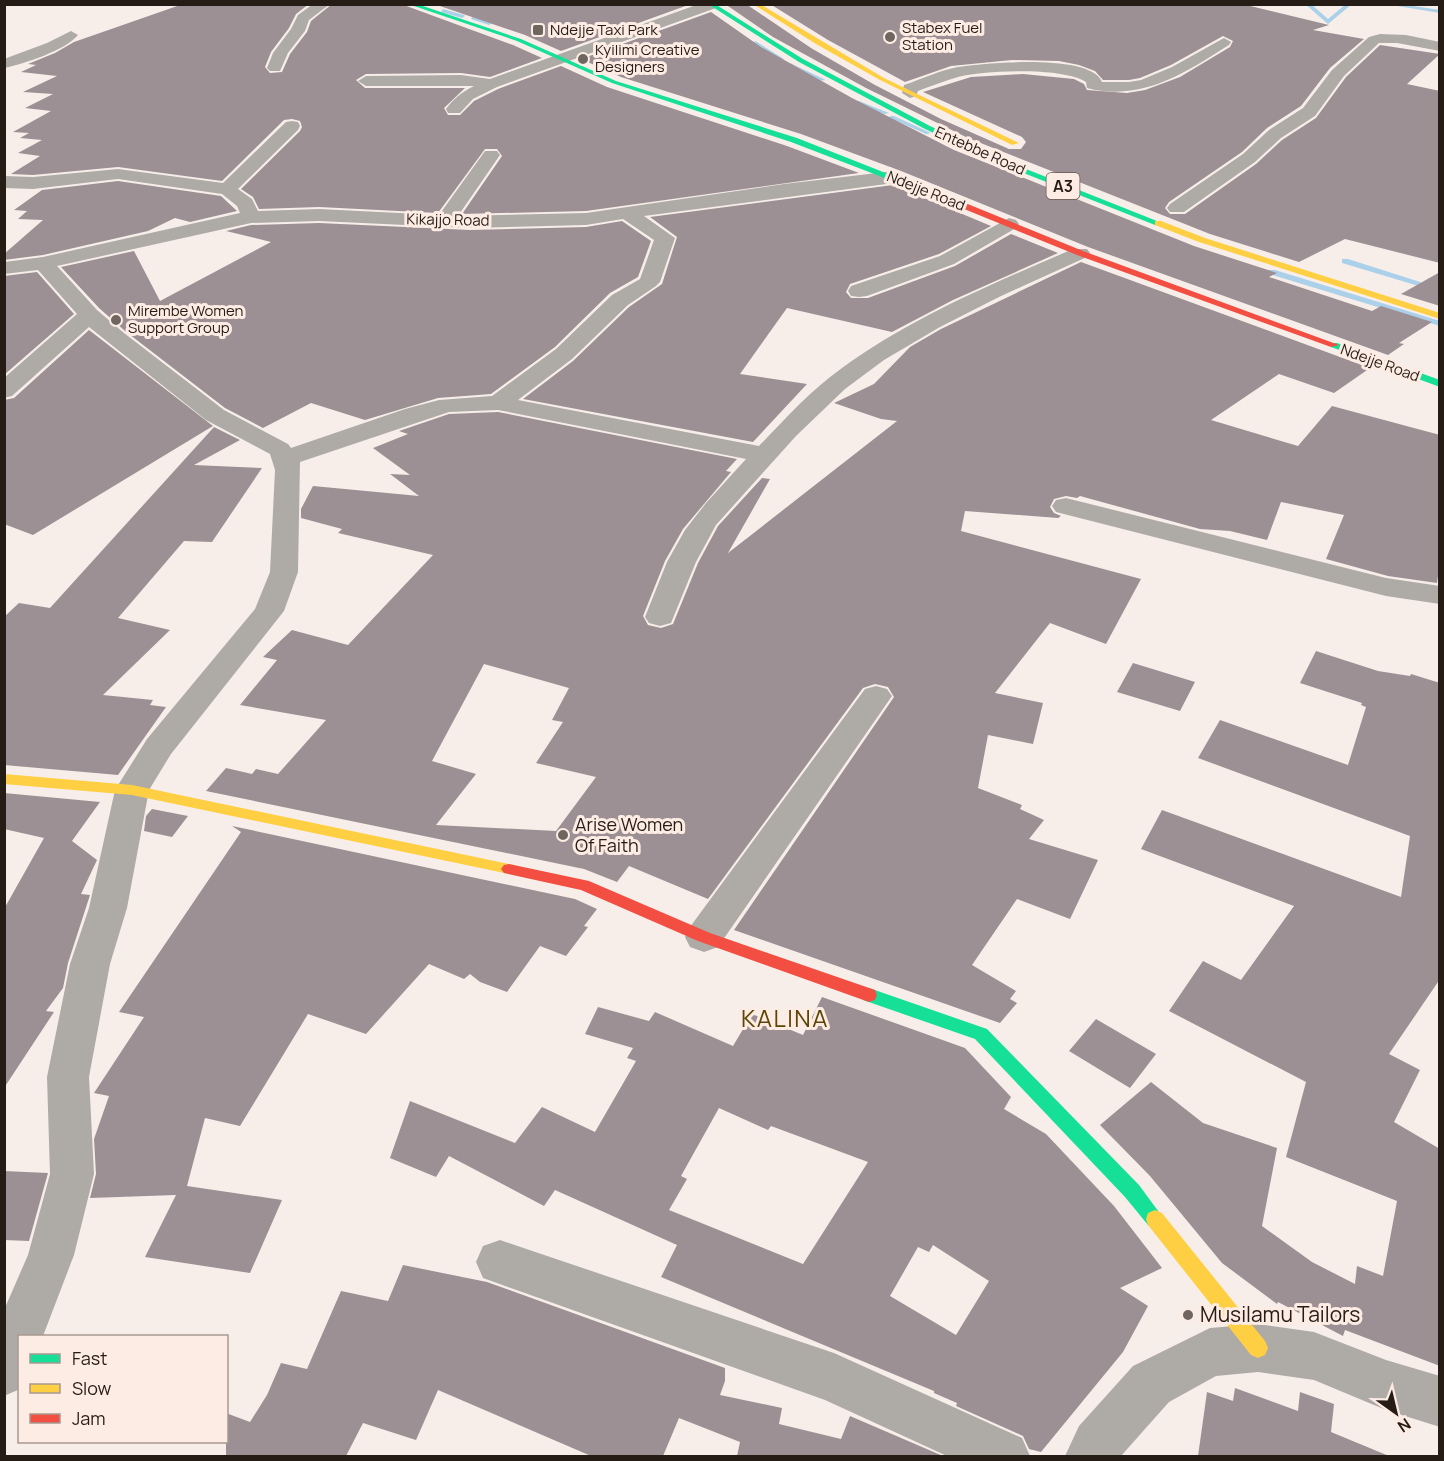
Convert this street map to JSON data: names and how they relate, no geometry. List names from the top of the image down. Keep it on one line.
{"streets":{"street":["Entebbe Road","A3","Ndejje Road","Kikajjo Road"]},"crossings":[["Ndejje Road","Kikajjo Road"]],"districts":["KALINA"],"places":{"transit":["Ndejje Taxi Park"],"other":["Stabex Fuel Station","Kyilimi Creative Designers","Mirembe Women Support Group","Arise Women Of Faith","Musilamu Tailors"]},"legend":["Fast","Slow","Jam"],"north":"bottom right"}
